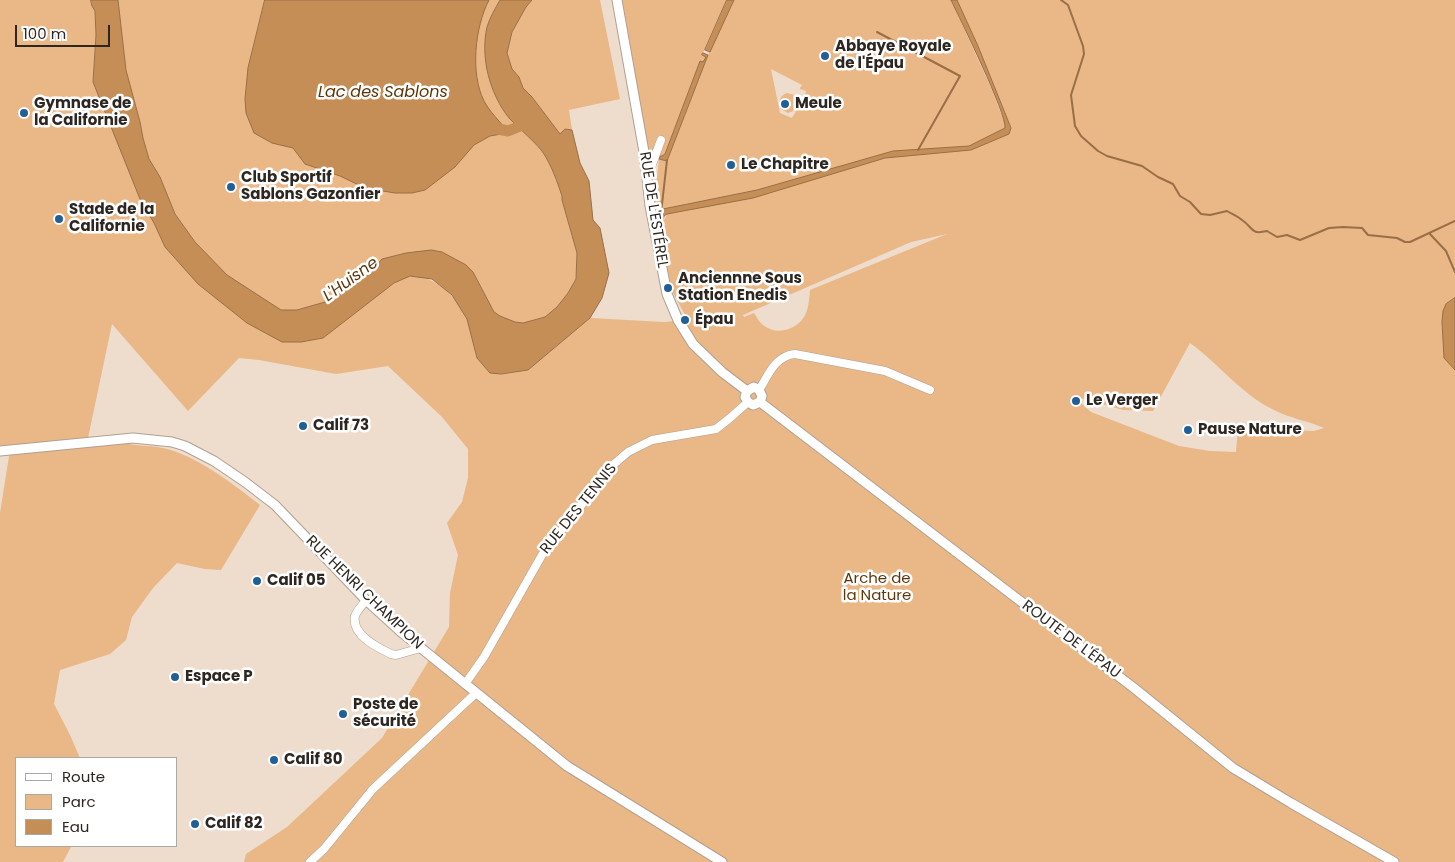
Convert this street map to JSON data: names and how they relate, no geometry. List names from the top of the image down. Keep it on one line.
{"streets":{"street":["RUE DE L'ESTÉREL","RUE DES TENNIS","RUE HENRI CHAMPION","ROUTE DE L'ÉPAU"]},"crossings":[["RUE DE L'ESTÉREL","RUE DES TENNIS"],["RUE DE L'ESTÉREL","ROUTE DE L'ÉPAU"],["RUE DES TENNIS","RUE HENRI CHAMPION"],["RUE DES TENNIS","ROUTE DE L'ÉPAU"]],"water":["Lac des Sablons","L'Huisne"],"parks":["Arche de la Nature"],"places":["Abbaye Royale de l'Épau","Meule","Gymnase de la Californie","Le Chapitre","Club Sportif Sablons Gazonfier","Stade de la Californie","Anciennne Sous Station Enedis","Épau","Le Verger","Calif 73","Pause Nature","Calif 05","Espace P","Poste de sécurité","Calif 80","Calif 82"],"legend":["Route","Parc","Eau"],"scale_bar":"100 m"}
